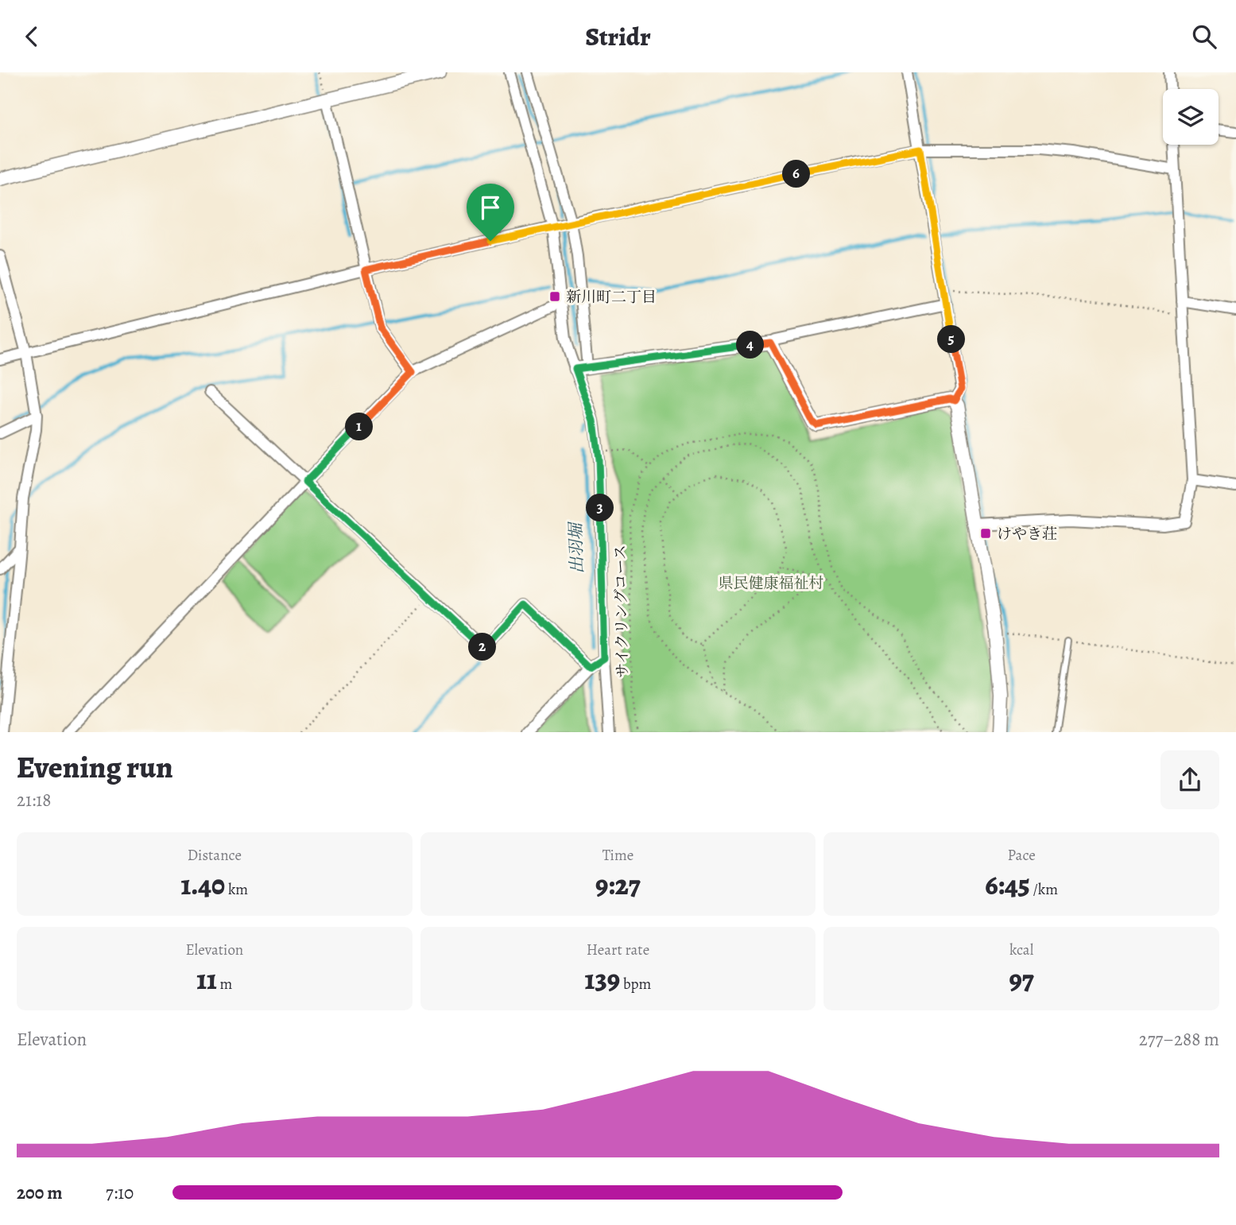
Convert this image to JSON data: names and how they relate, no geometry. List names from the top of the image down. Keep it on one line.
{"streets":{"path":["サイクリングコース"]},"water":["出羽堀"],"parks":["県民健康福祉村"],"places":{"transit":["新川町二丁目","けやき荘"]},"page":{"header":"Stridr","pins":["6","5","4","1","3","2"],"heading":["Evening run","21:18"],"stats":[["Distance","1.40 km"],["Time","9:27"],["Pace","6:45 /km"],["Elevation","11 m"],["Heart rate","139 bpm"],["kcal","97"]],"chart":["Elevation","277–288 m"],"list":[{"name":"200 m","note":"7:10"}]}}
